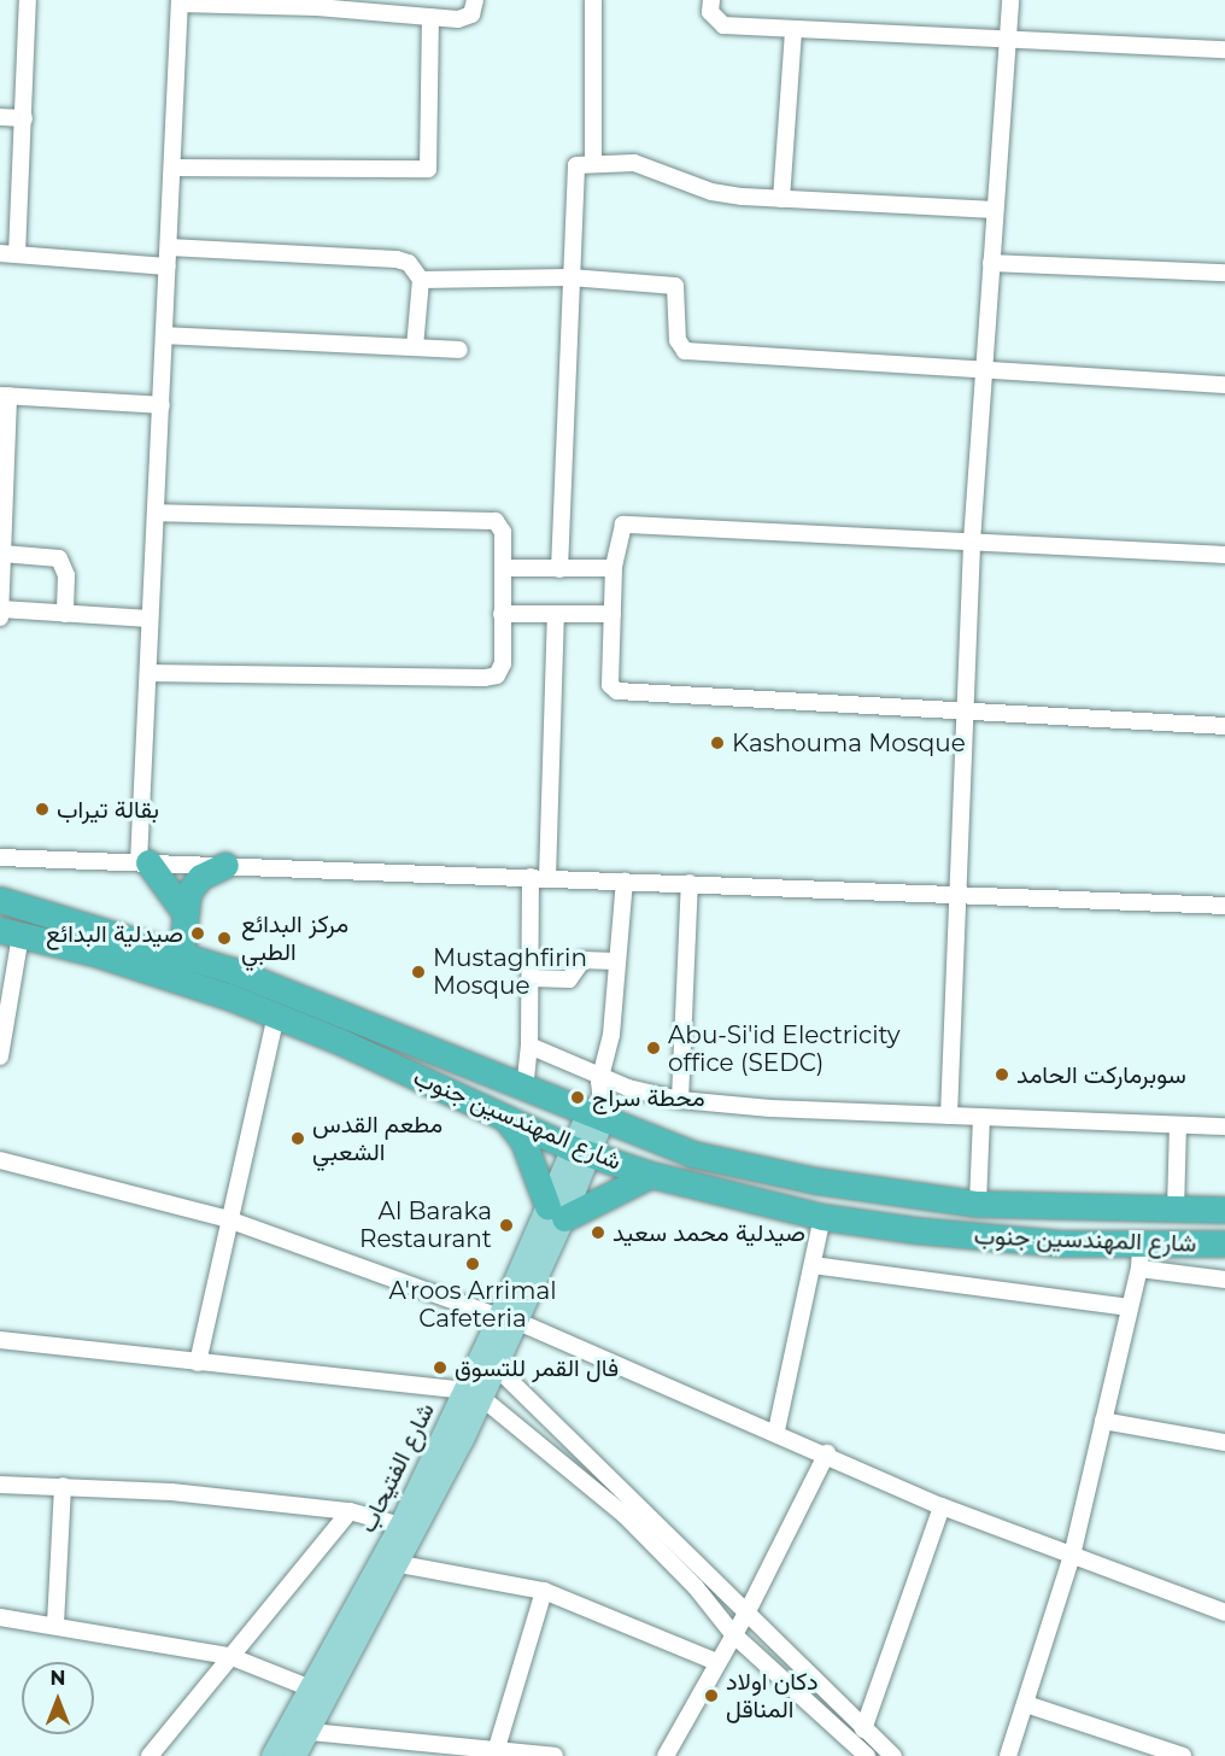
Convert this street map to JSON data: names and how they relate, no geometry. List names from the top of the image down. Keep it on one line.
{"streets":{"highway":["شارع المهندسين جنوب"],"main road":["شارع الفتيحاب"]},"crossings":[["شارع المهندسين جنوب","شارع الفتيحاب"]],"places":["Kashouma Mosque","بقالة تيراب","صيدلية البدائع","مركز البدائع الطبي","Mustaghfirin Mosque","Abu-Si'id Electricity office (SEDC)","سوبرماركت الحامد","محطة سراج","مطعم القدس الشعبي","Al Baraka Restaurant","صيدلية محمد سعيد","A'roos Arrimal Cafeteria","فال القمر للتسوق","دكان اولاد المناقل"],"north":"top"}
